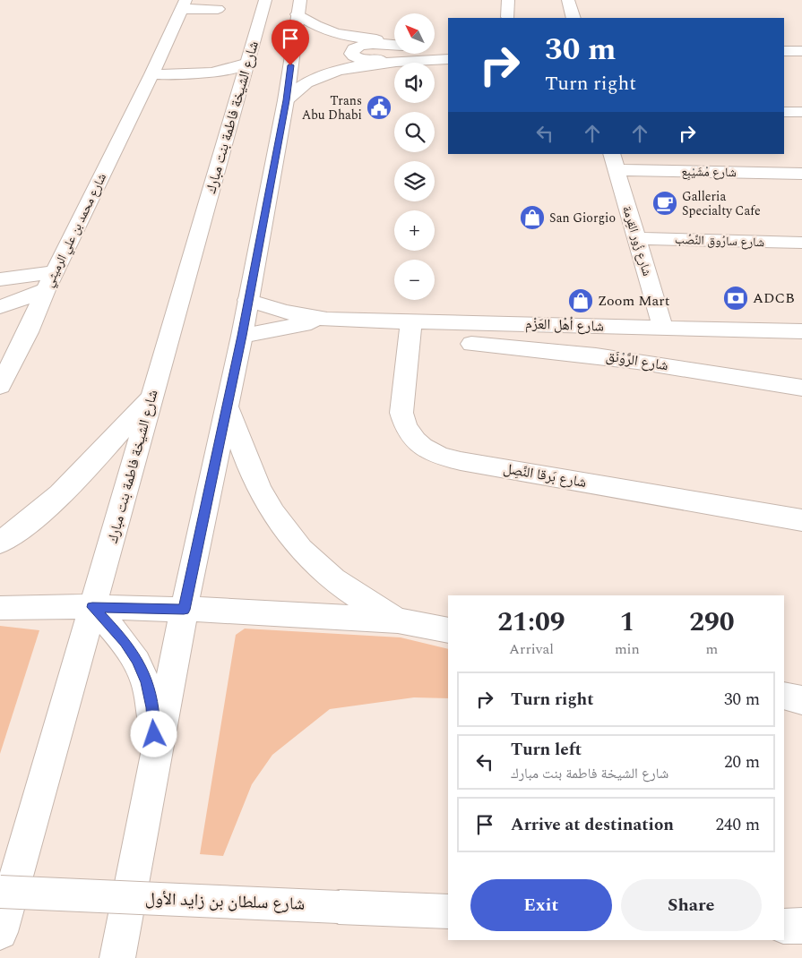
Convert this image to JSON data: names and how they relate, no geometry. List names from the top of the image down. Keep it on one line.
{"streets":{"street":["شارع الشيخة فاطمة بنت مبارك","شارع مْشَيْبِع","شارع محمد بن علي الرميثي","شارع زُور القِرمة","شارع سارُوق النَّصُب","شارع أهْل العَزْم","شارع الرَّوْنَق","شارع بَرقا النِّصِل","شارع سلطان بن زايد الأول"]},"crossings":[["شارع مْشَيْبِع","شارع زُور القِرمة"],["شارع زُور القِرمة","شارع سارُوق النَّصُب"],["شارع زُور القِرمة","شارع أهْل العَزْم"],["شارع أهْل العَزْم","شارع بَرقا النِّصِل"]],"places":{"public building":["Trans Abu Dhabi"],"cafe":["Galleria Specialty Cafe"],"shop":["San Giorgio","Zoom Mart"],"bank":["ADCB"]},"north":"top left","page":{"map_buttons":["+","−"],"turn":["30 m","Turn right"],"eta":["21:09","Arrival","1","min","290","m"],"list":[{"name":"Turn right","value":"30 m"},{"name":"Turn left","note":"شارع الشيخة فاطمة بنت مبارك","value":"20 m"},{"name":"Arrive at destination","value":"240 m"}],"buttons":["Exit","Share"]}}
